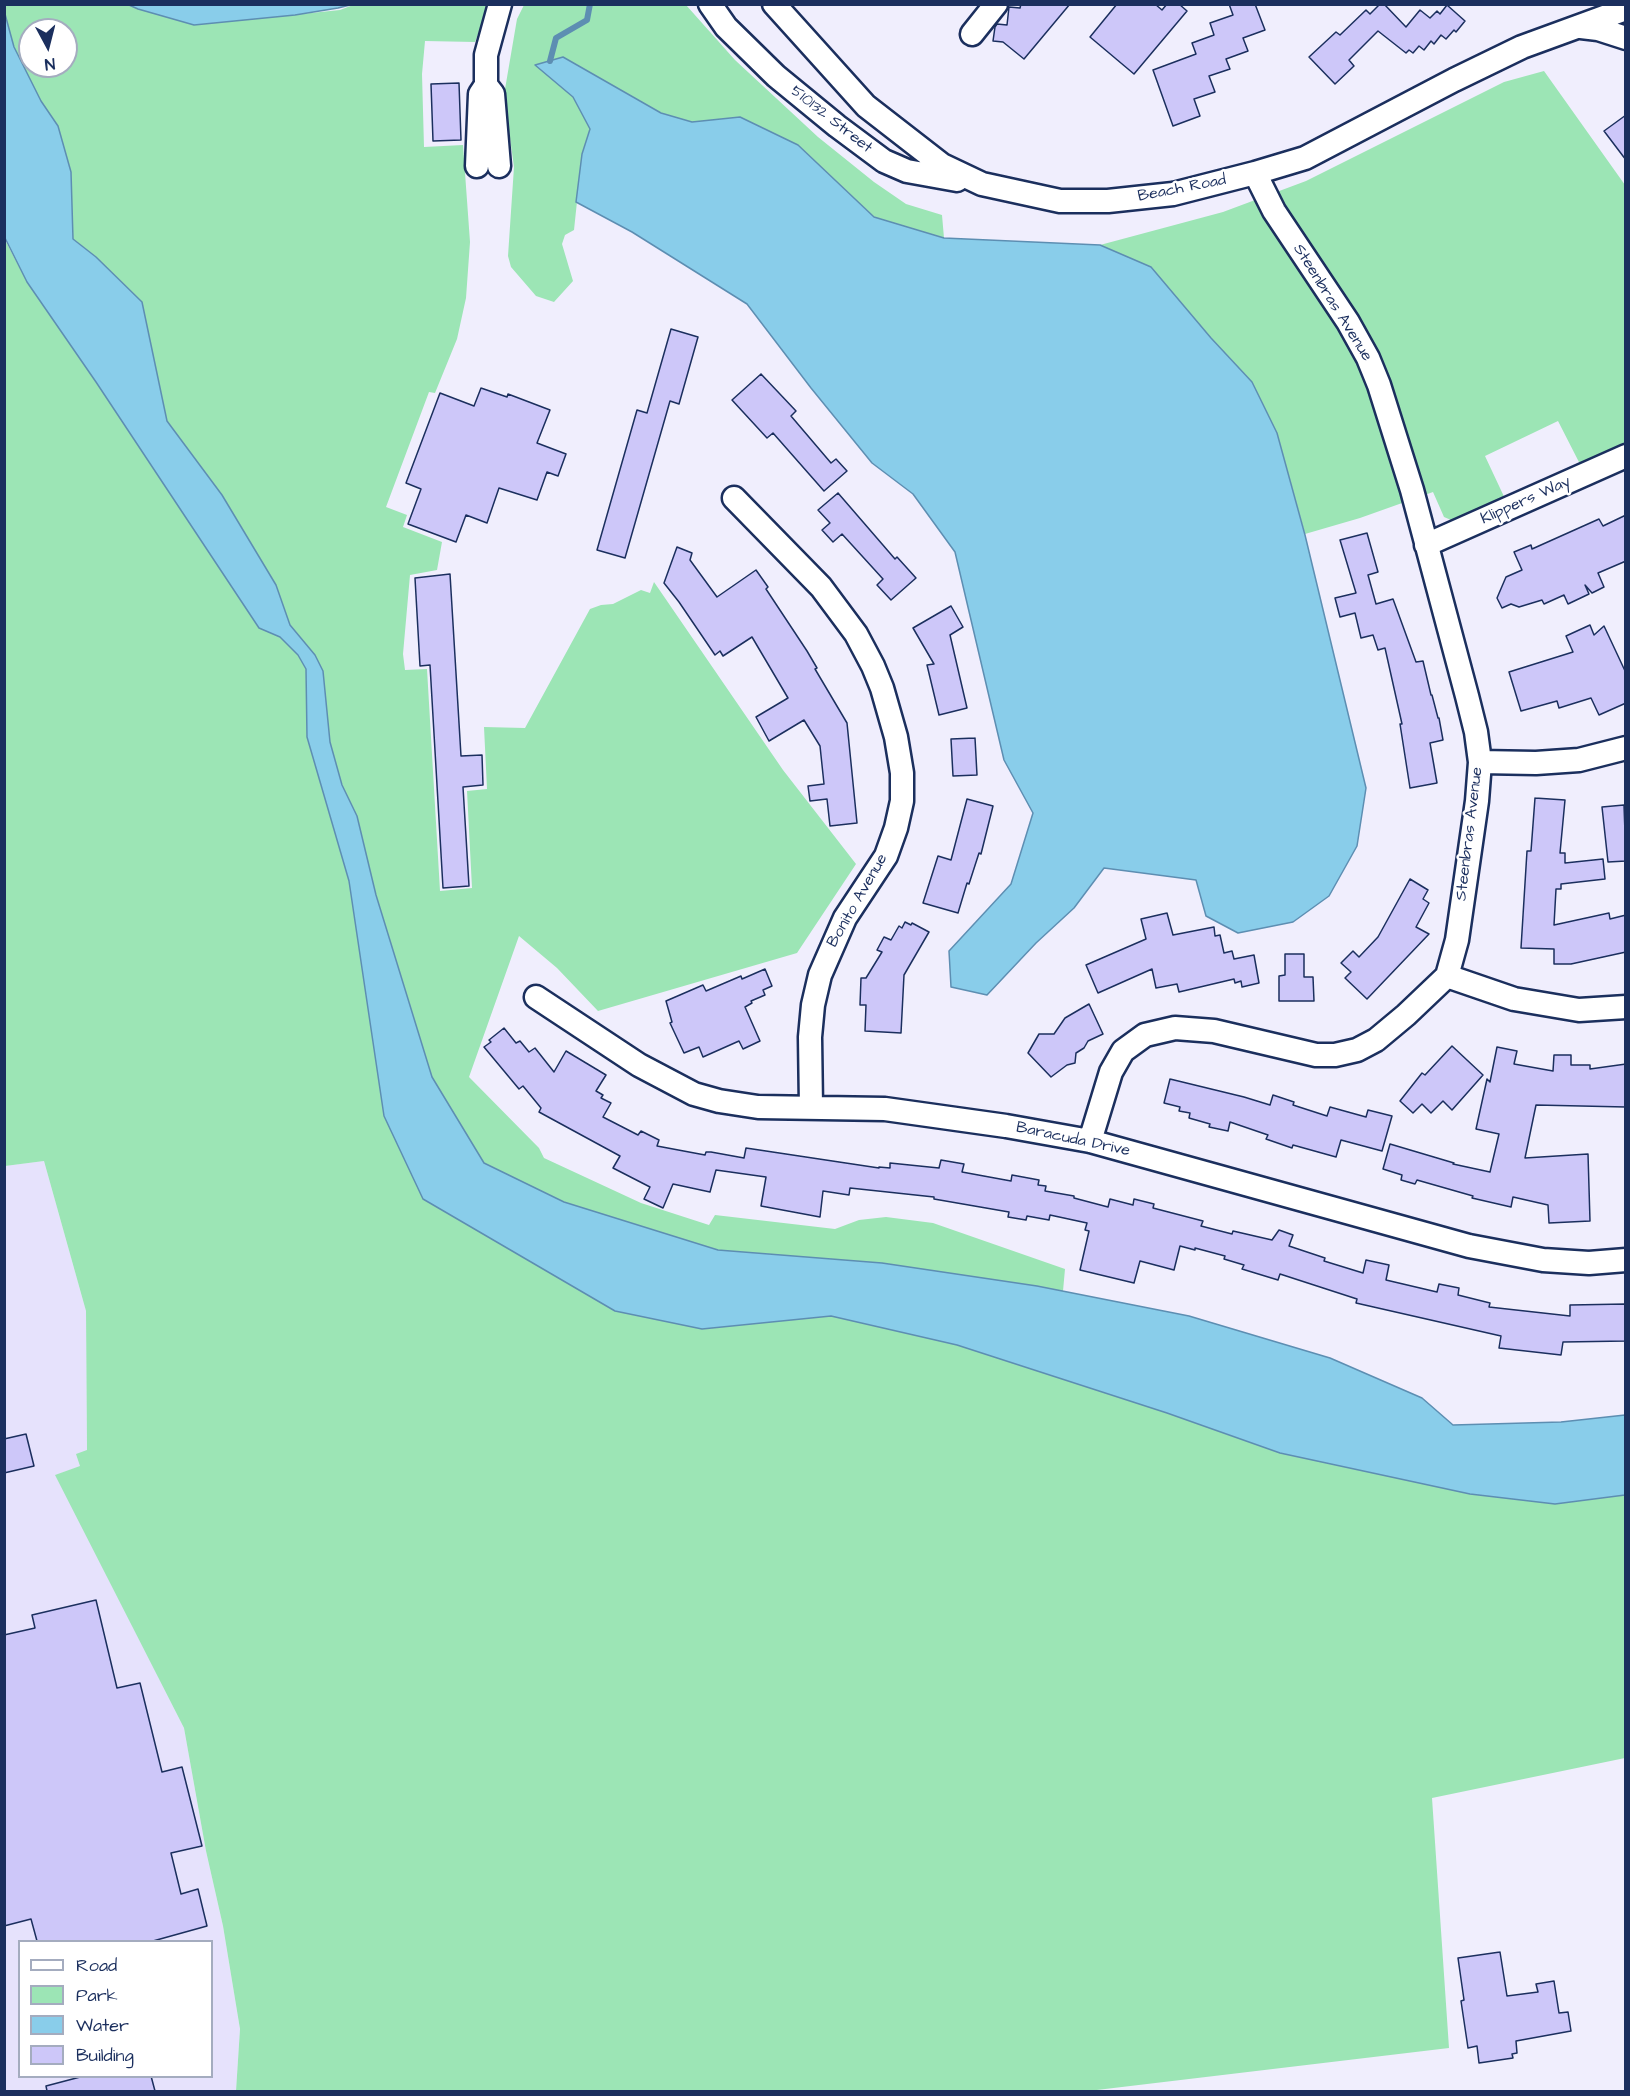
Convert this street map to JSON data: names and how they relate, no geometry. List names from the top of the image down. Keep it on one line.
{"streets":{"street":["510132 Street","Beach Road","Steenbras Avenue","Klippers Way","Bonito Avenue","Baracuda Drive"]},"crossings":[["510132 Street","Beach Road"],["Beach Road","Steenbras Avenue"],["Steenbras Avenue","Klippers Way"],["Bonito Avenue","Baracuda Drive"]],"legend":["Road","Park","Water","Building"],"north":"bottom"}
